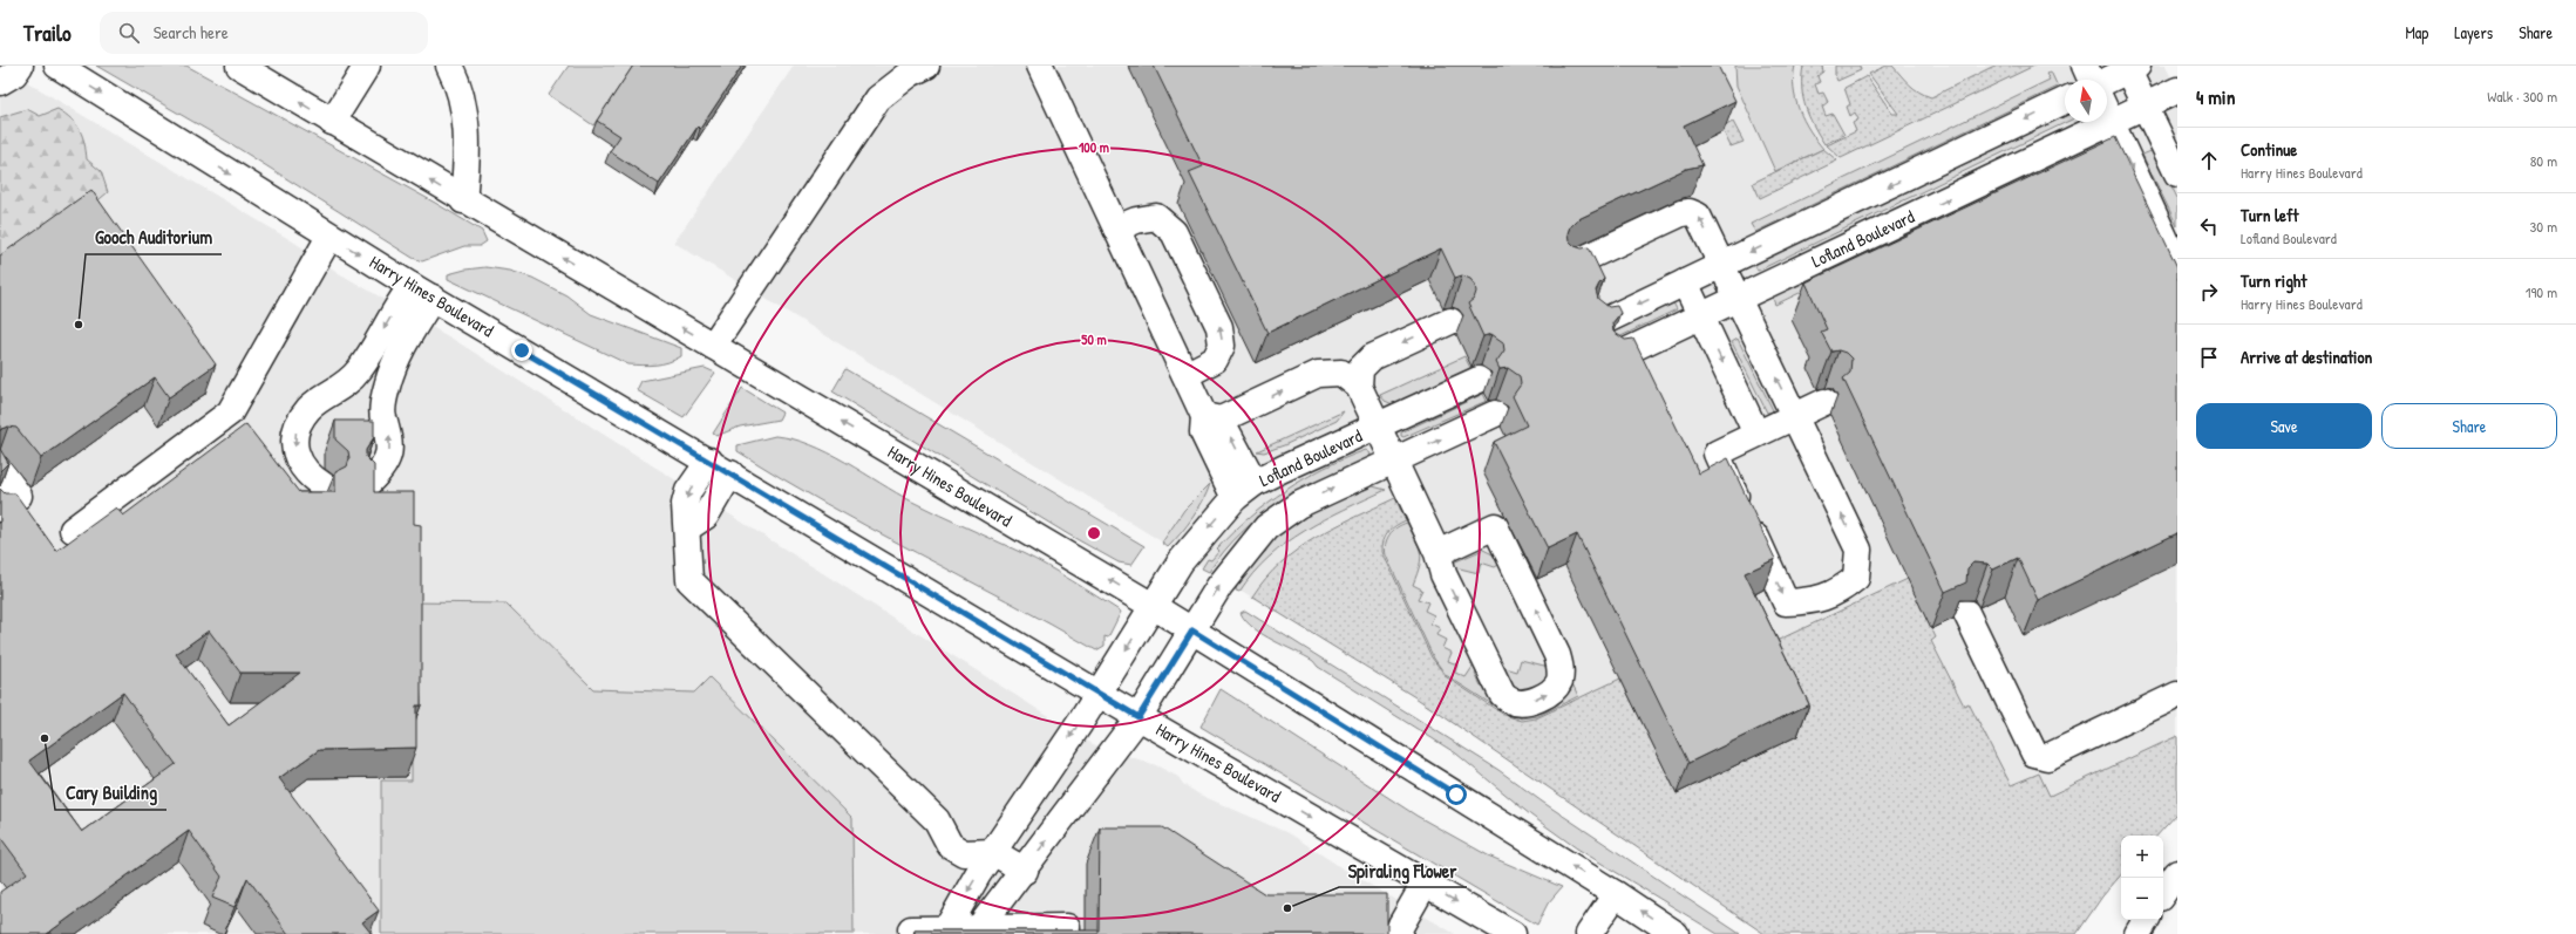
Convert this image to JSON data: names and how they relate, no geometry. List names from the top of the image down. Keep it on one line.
{"streets":{"main road":["Lofland Boulevard","Harry Hines Boulevard"]},"crossings":[["Lofland Boulevard","Harry Hines Boulevard"]],"places":["Gooch Auditorium","Cary Building","Spiraling Flower"],"north":"top","page":{"header":"Trailo","search":"Search here","nav":["Map","Layers","Share"],"heading":["4 min","Walk · 300 m"],"list":[["Continue","Harry Hines Boulevard","80 m"],["Turn left","Lofland Boulevard","30 m"],["Turn right","Harry Hines Boulevard","190 m"],"Arrive at destination"],"buttons":["Save","Share"],"map_buttons":["+","−"]},"rings":["100 m","50 m"]}
